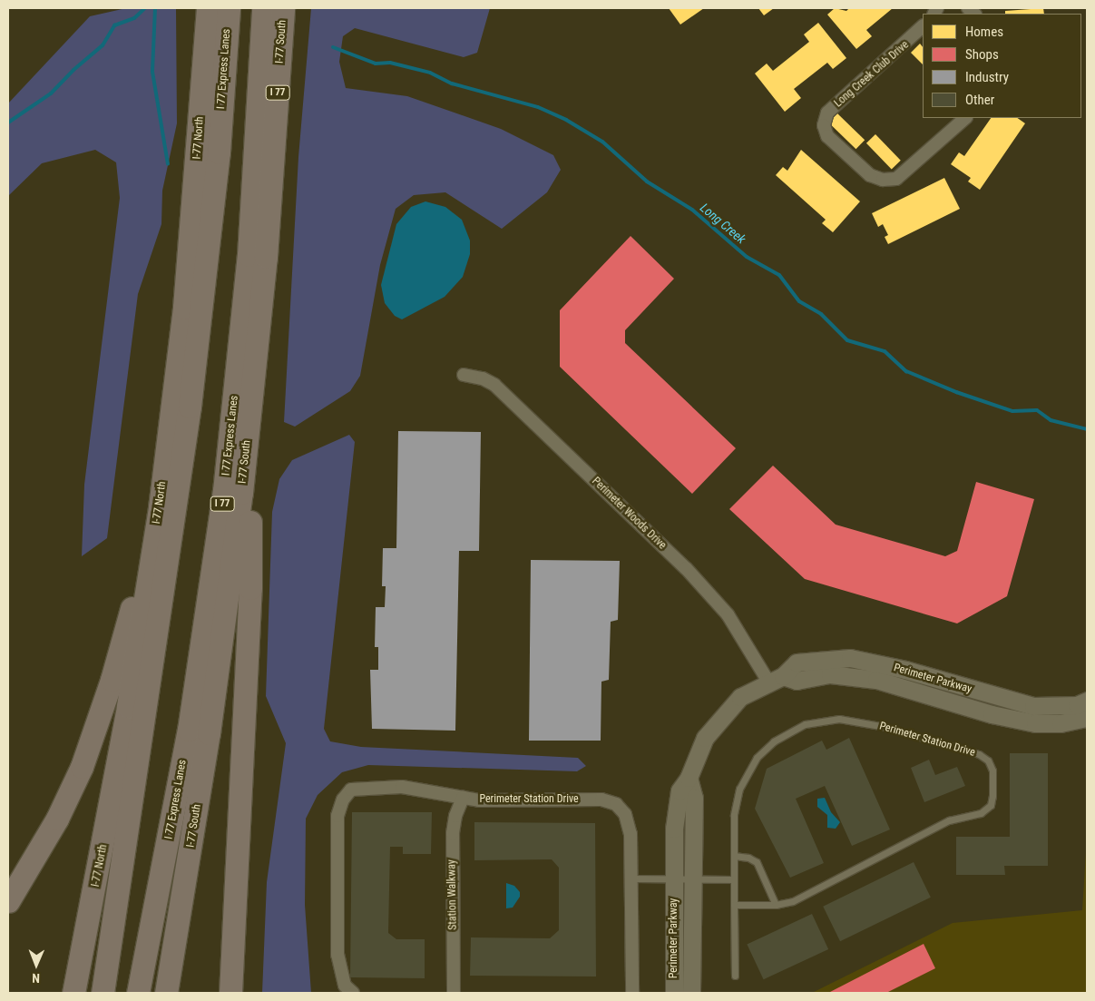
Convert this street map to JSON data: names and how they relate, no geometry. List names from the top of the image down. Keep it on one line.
{"streets":{"highway":["I-77 South","I 77 Express Lanes","I 77","I-77 North"],"street":["Long Creek Club Drive","Perimeter Woods Drive","Perimeter Parkway","Perimeter Station Drive","Station Walkway"]},"crossings":[["Perimeter Woods Drive","Perimeter Parkway"],["Perimeter Station Drive","Station Walkway"]],"water":["Long Creek"],"legend":["Homes","Shops","Industry","Other"],"north":"bottom"}
